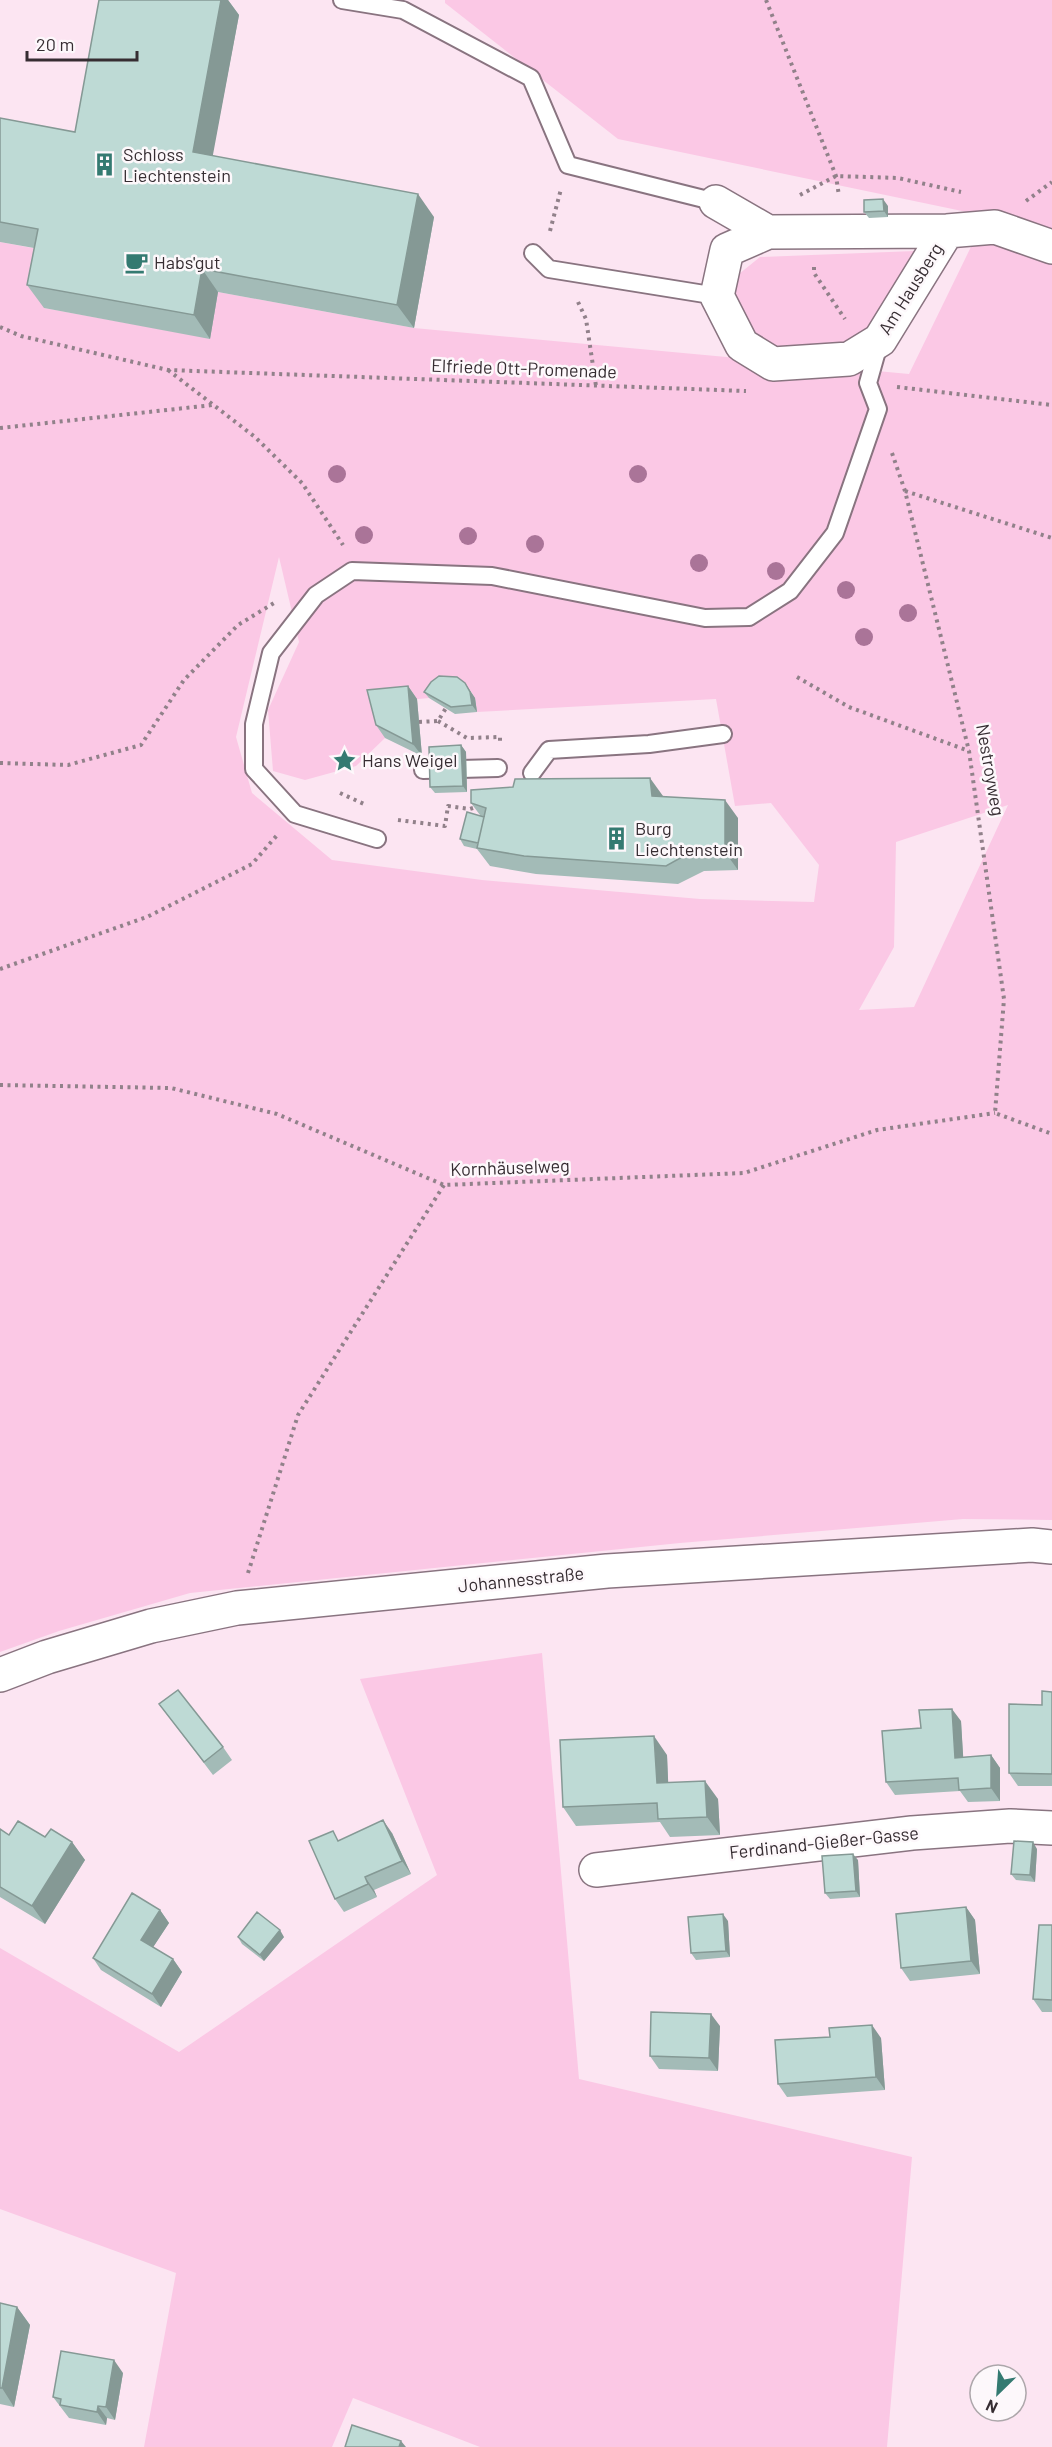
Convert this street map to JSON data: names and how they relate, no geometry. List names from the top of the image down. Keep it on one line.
{"streets":{"street":["Am Hausberg","Johannesstraße","Ferdinand-Gießer-Gasse"],"path":["Elfriede Ott-Promenade","Nestroyweg","Kornhäuselweg"]},"crossings":[["Nestroyweg","Kornhäuselweg"]],"places":{"building":["Schloss Liechtenstein","Burg Liechtenstein"],"cafe":["Habs'gut"],"place":["Hans Weigel"]},"scale_bar":"20 m","north":"bottom left"}
